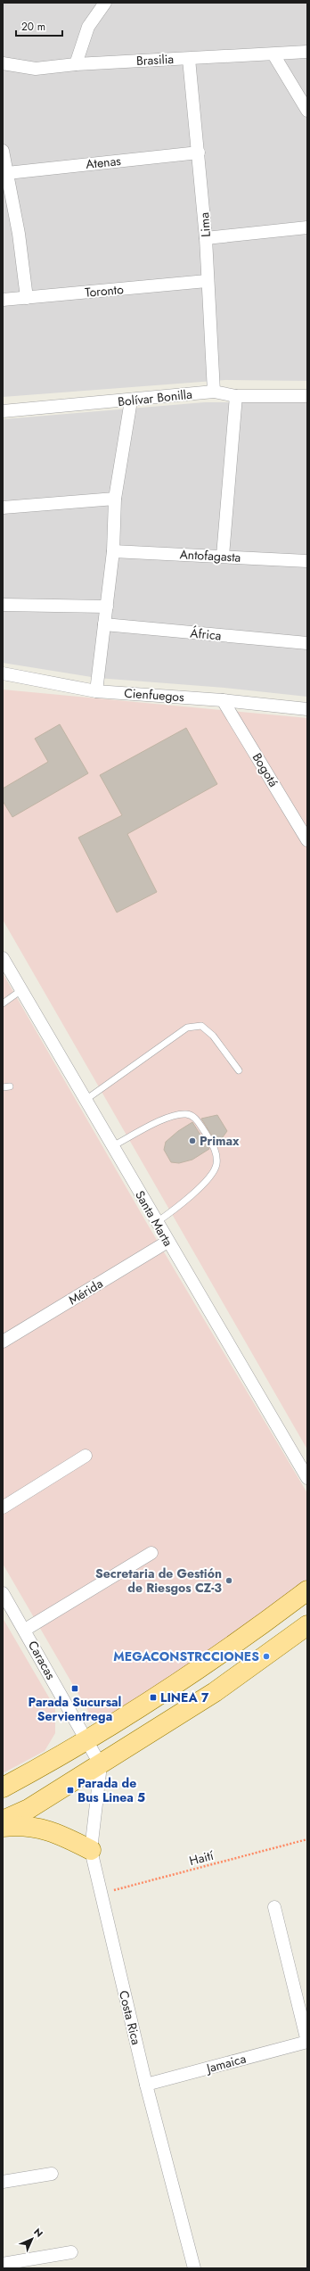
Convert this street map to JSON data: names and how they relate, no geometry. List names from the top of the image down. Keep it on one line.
{"streets":{"street":["Brasilia","Atenas","Lima","Toronto","Bolívar Bonilla","Antofagasta","África","Cienfuegos","Bogotá","Santa Marta","Mérida","Caracas","Costa Rica","Jamaica"],"path":["Haití"]},"crossings":[["Brasilia","Lima"],["Atenas","Lima"],["Lima","Toronto"],["Lima","Bolívar Bonilla"],["Cienfuegos","Bogotá"],["Santa Marta","Mérida"],["Caracas","Costa Rica"],["Haití","Costa Rica"],["Costa Rica","Jamaica"]],"places":{"other":["Primax","Secretaria de Gestión de Riesgos CZ-3","MEGACONSTRCCIONES"],"transit":["Parada Sucursal Servientrega","LINEA 7","Parada de Bus Linea 5"]},"scale_bar":"20 m","north":"top right"}
